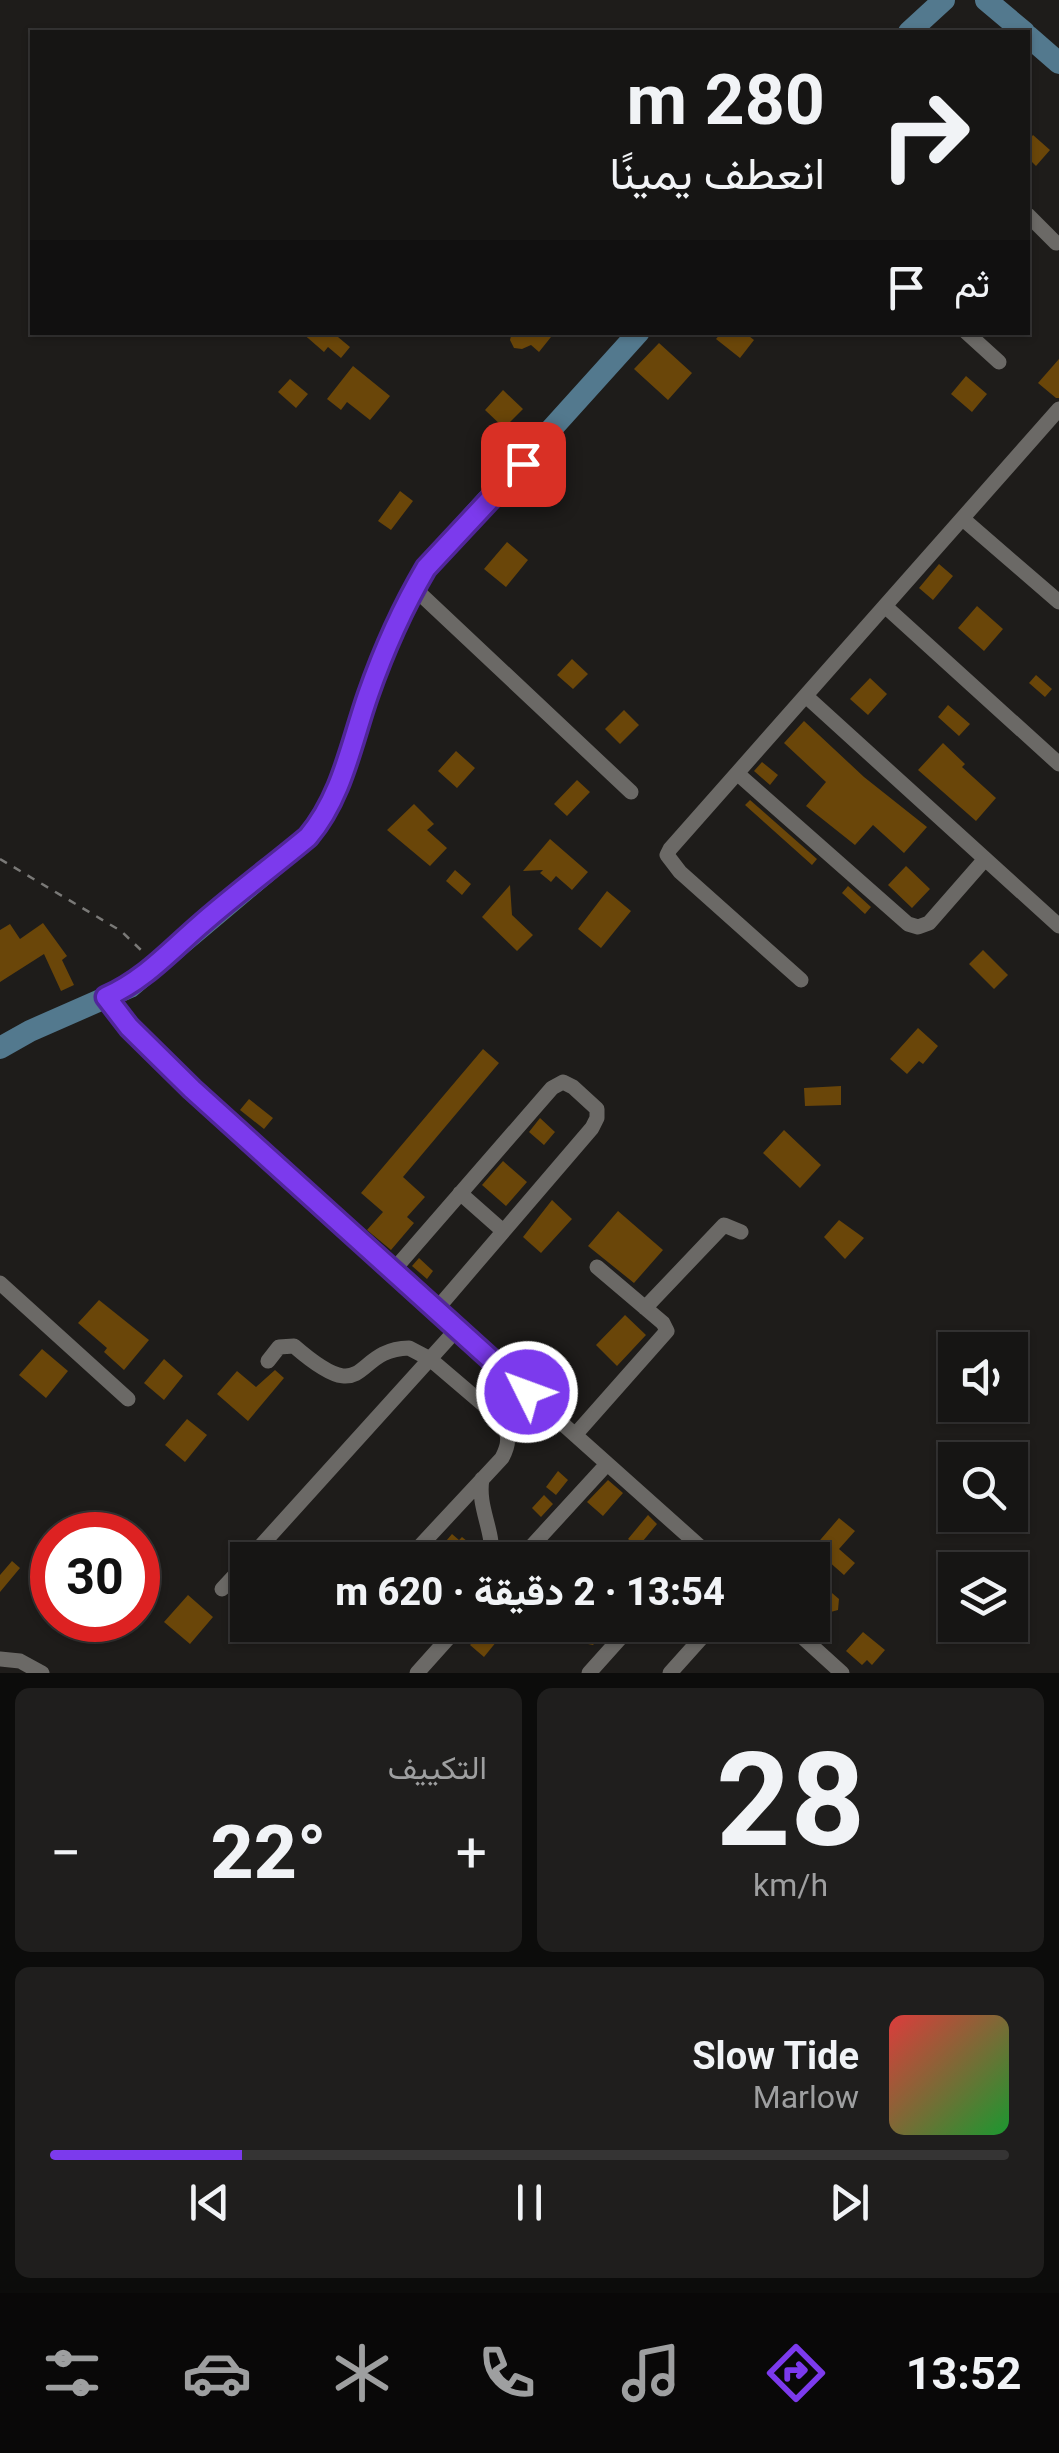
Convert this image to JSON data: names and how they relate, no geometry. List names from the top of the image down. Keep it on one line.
{"page":{"turn":["280 m","انعطف يمينًا"],"then":"ثم","limit":"30","trip":"13:54 · 2 دقيقة · 620 m","tile":[["28","km/h"],"التكييف"],"heat":["−","22°","+"],"song":["Slow Tide","Marlow"],"tabs":"13:52"}}
